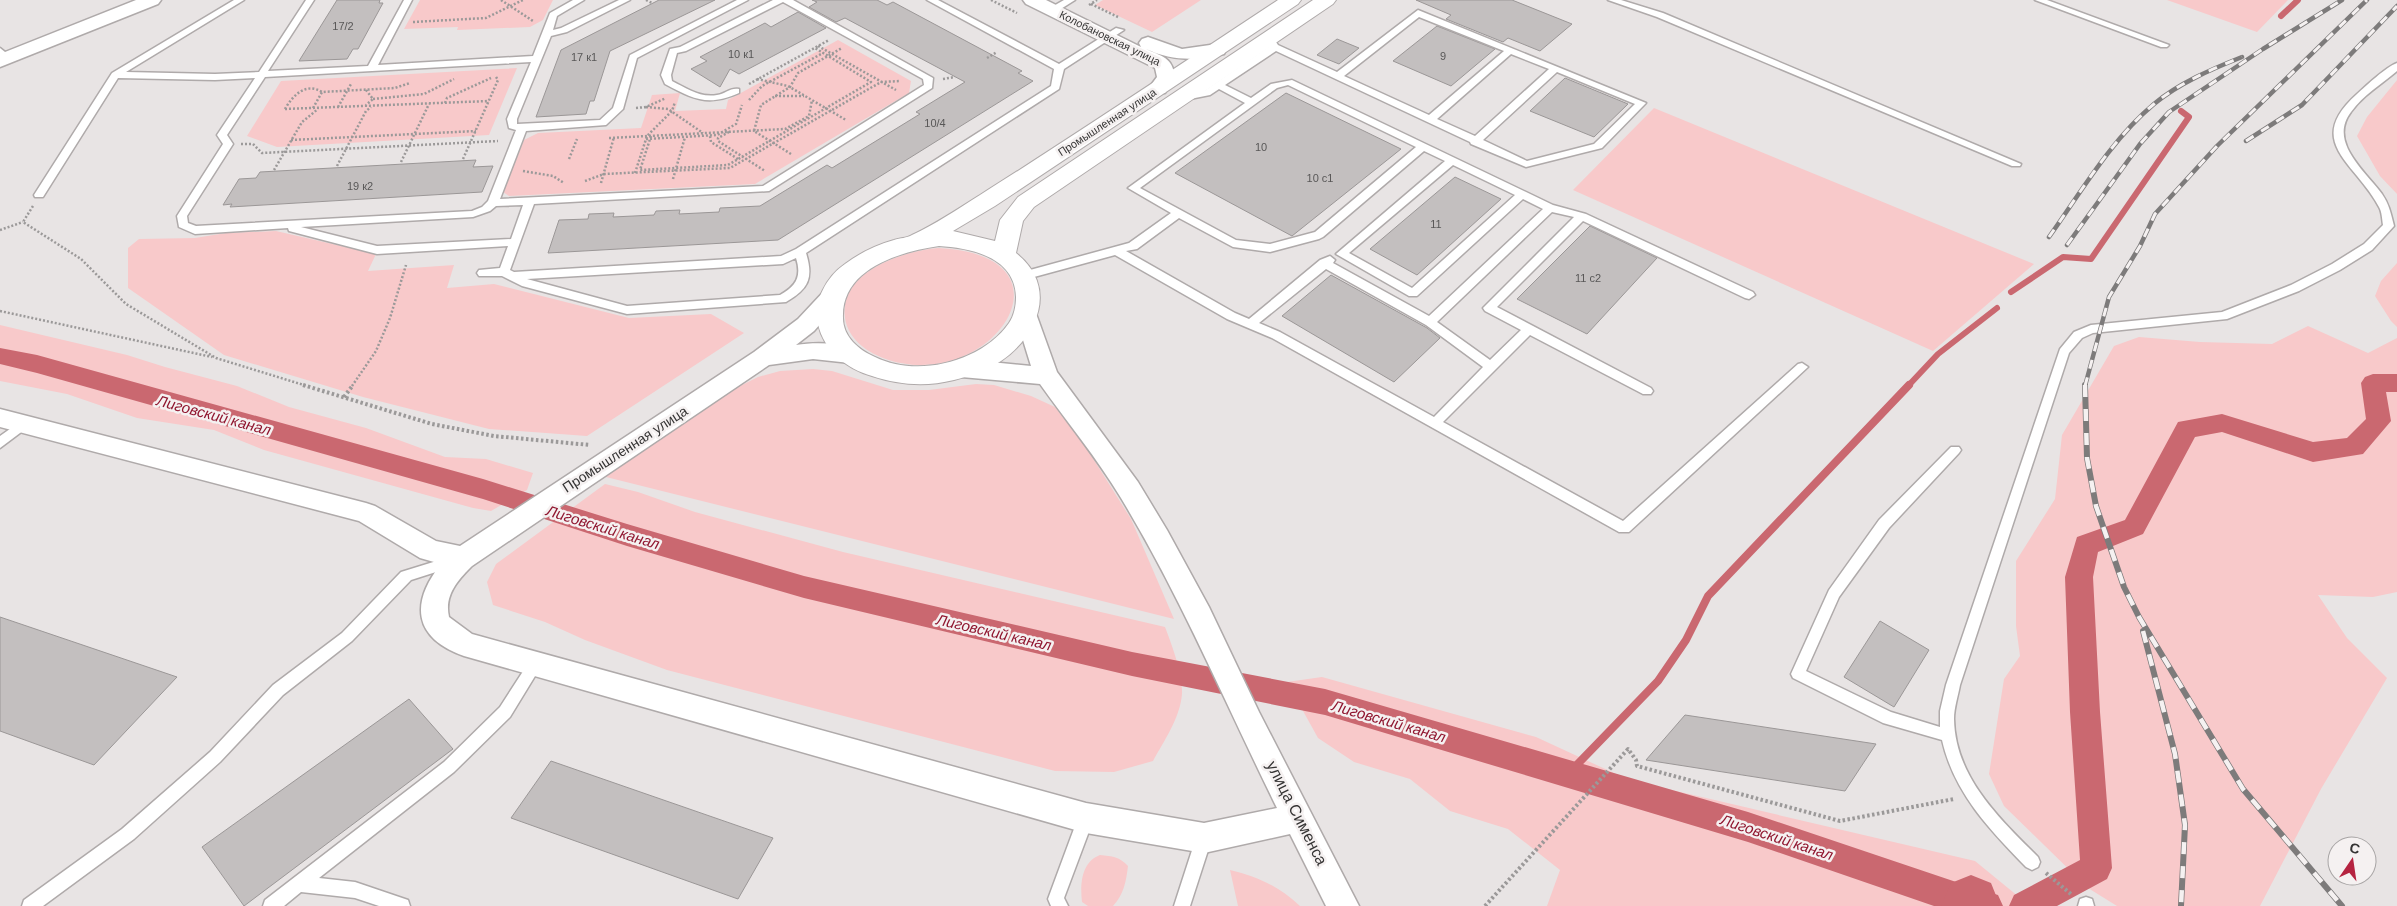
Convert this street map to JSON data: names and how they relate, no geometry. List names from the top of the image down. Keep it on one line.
{"streets":{"street":["Колобановская улица","Промышленная улица","улица Сименса"]},"crossings":[["Колобановская улица","Промышленная улица"],["Промышленная улица","улица Сименса"]],"water":["Лиговский канал"],"house_numbers":["17/2","10 к1","9","17 к1","10/4","10","10 с1","19 к2","11","11 с2"],"north":"top"}
